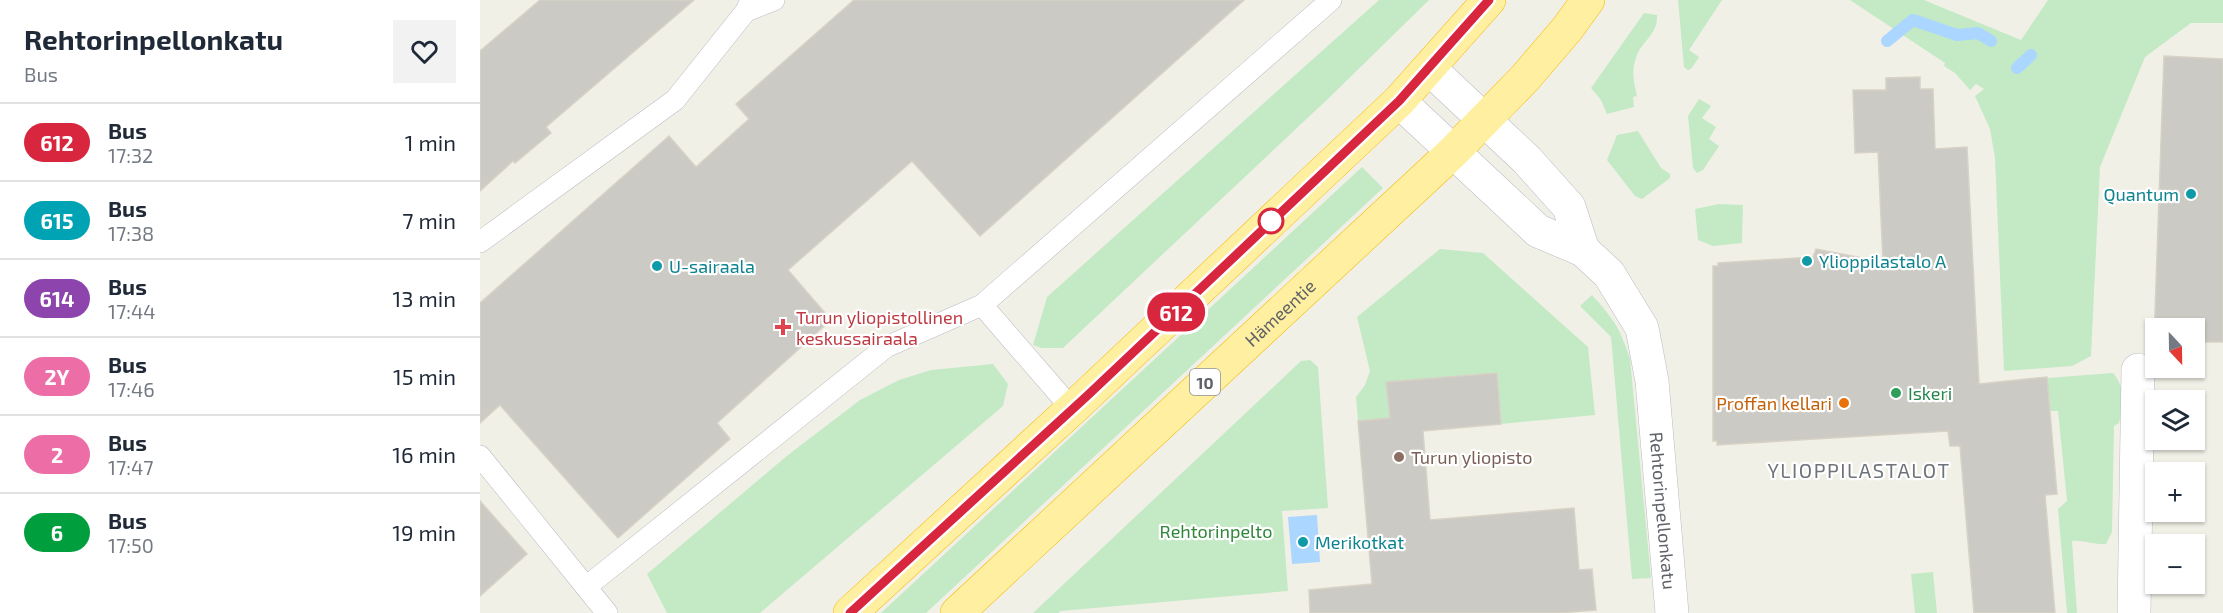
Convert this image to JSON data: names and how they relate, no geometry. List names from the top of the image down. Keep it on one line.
{"streets":{"highway":["Hämeentie","10"],"street":["Rehtorinpellonkatu"]},"crossings":[["Hämeentie","Rehtorinpellonkatu"]],"districts":["YLIOPPILASTALOT"],"parks":["Rehtorinpelto"],"places":{"other":["Quantum","Ylioppilastalo A","U-sairaala","Iskeri","Proffan kellari","Turun yliopisto","Merikotkat"],"health":["Turun yliopistollinen keskussairaala"]},"lines":["bus line 612"],"north":"bottom","page":{"heading":["Rehtorinpellonkatu","Bus"],"on_map":"612","list":[{"mark":"612","name":"Bus","note":"17:32","value":"1 min"},{"mark":"615","name":"Bus","note":"17:38","value":"7 min"},{"mark":"614","name":"Bus","note":"17:44","value":"13 min"},{"mark":"2Y","name":"Bus","note":"17:46","value":"15 min"},{"mark":"2","name":"Bus","note":"17:47","value":"16 min"},{"mark":"6","name":"Bus","note":"17:50","value":"19 min"}],"map_buttons":["+","−"]}}
